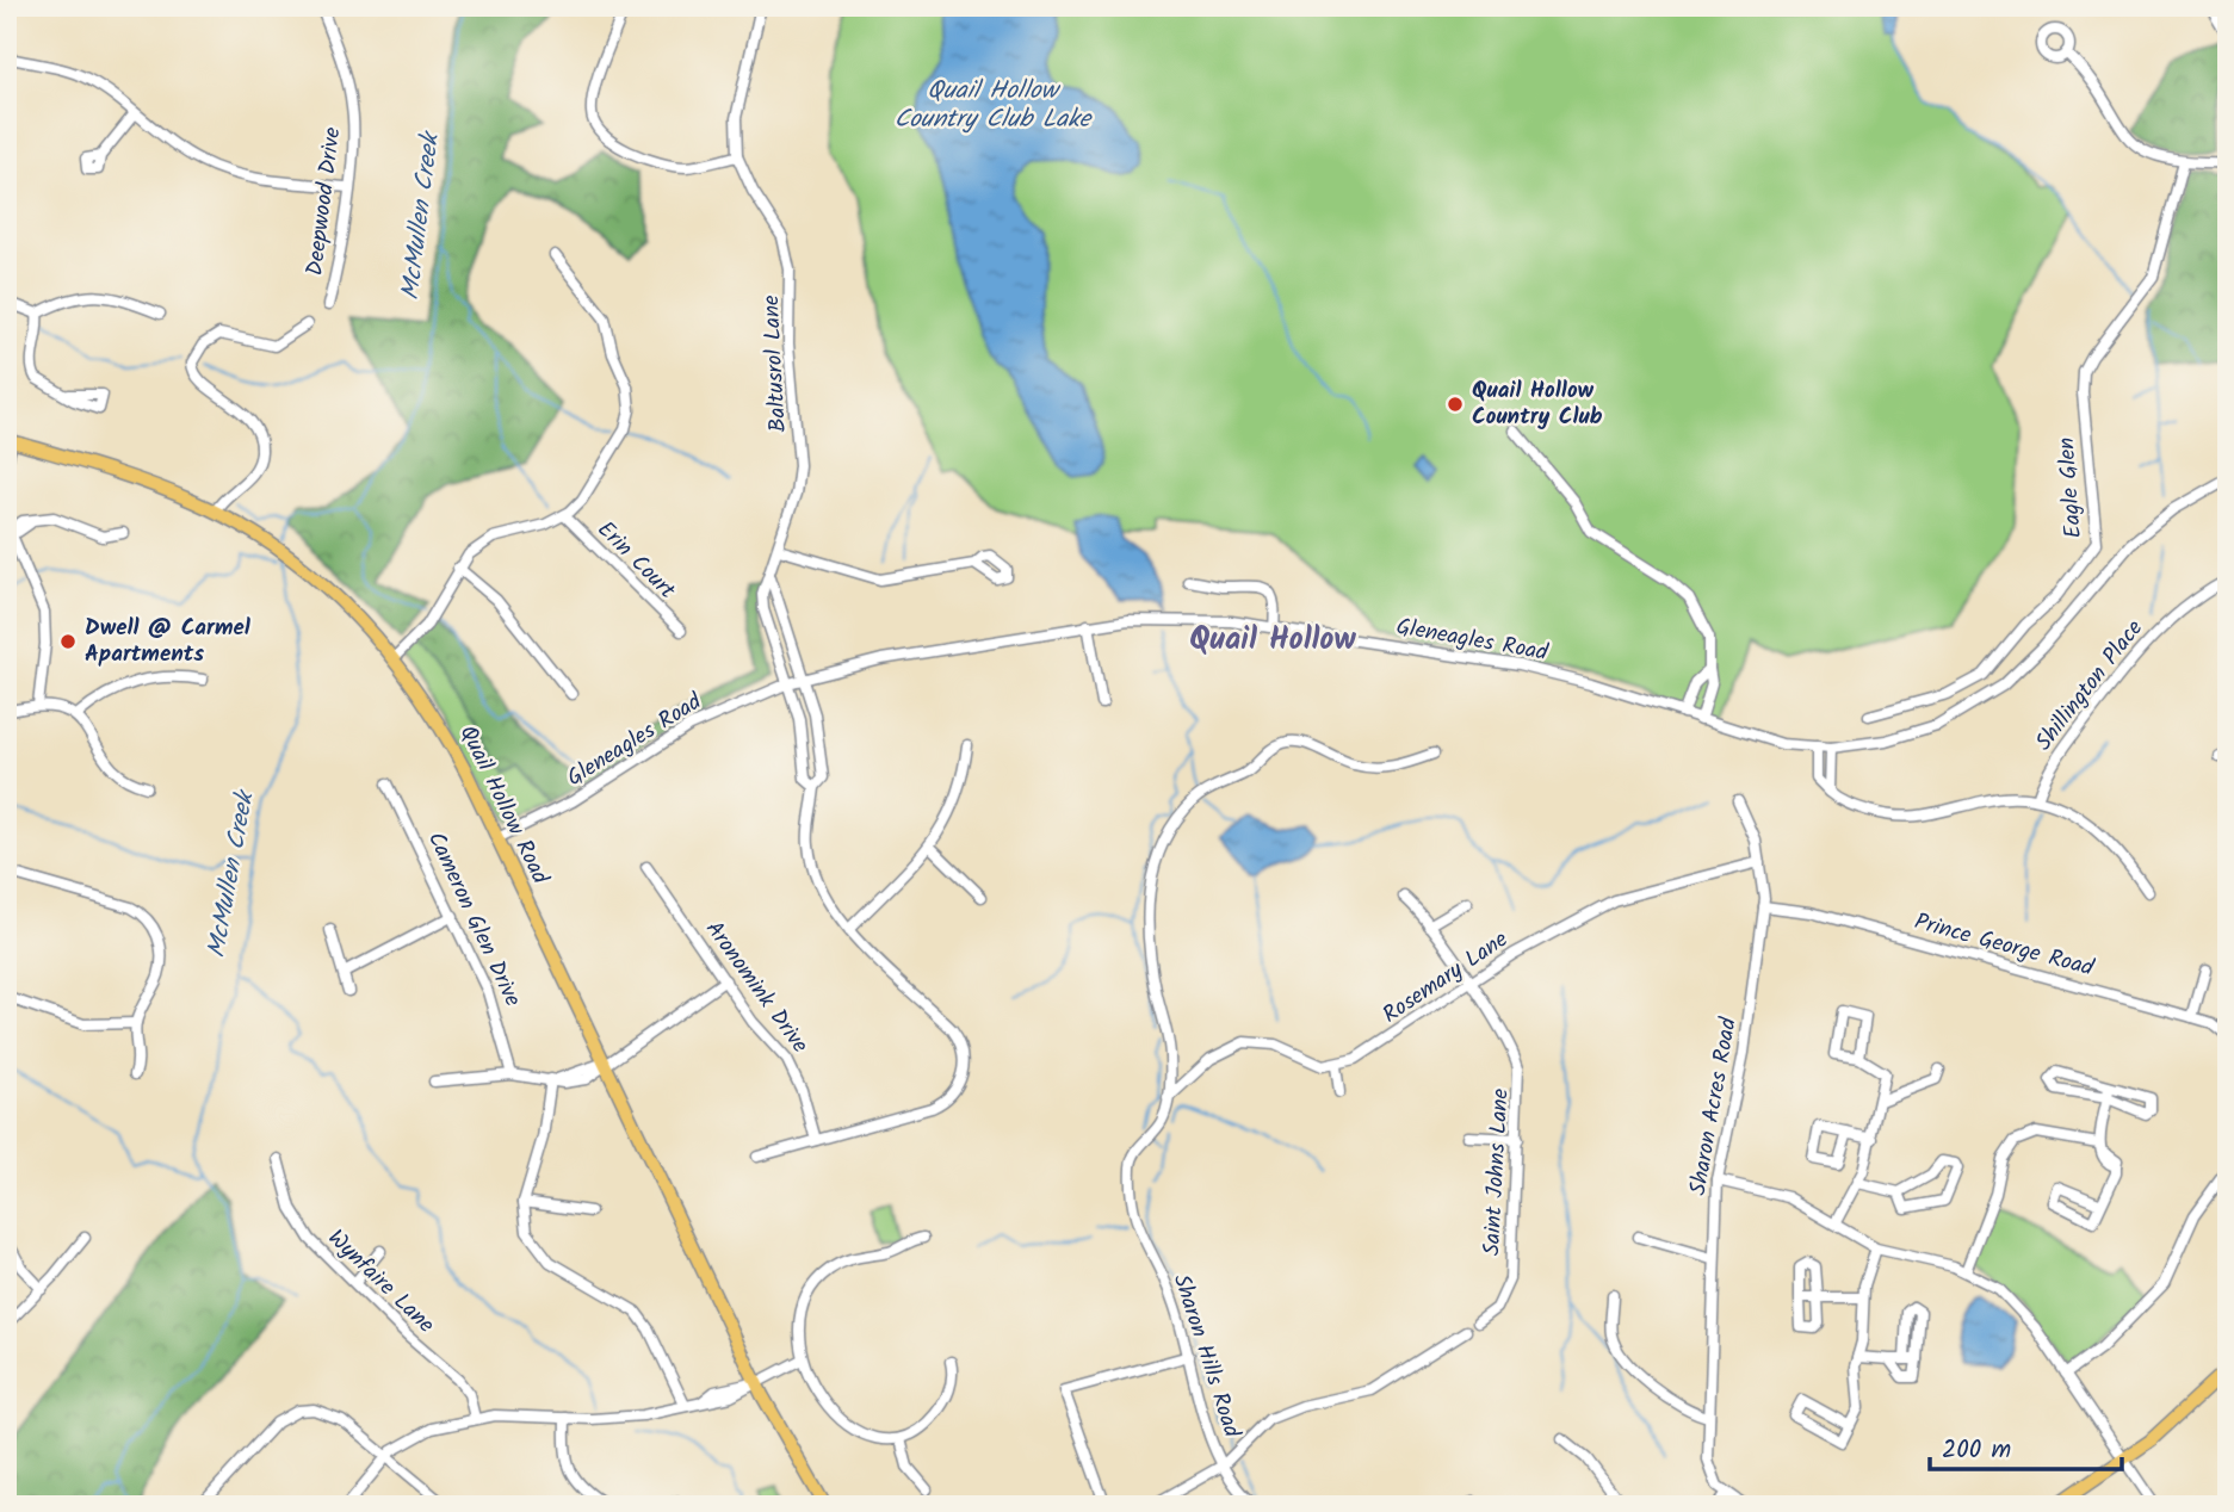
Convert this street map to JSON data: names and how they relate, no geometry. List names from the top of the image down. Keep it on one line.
{"streets":{"main road":["Quail Hollow Road"],"street":["Deepwood Drive","Baltusrol Lane","Eagle Glen","Erin Court","Gleneagles Road","Shillington Place","Cameron Glen Drive","Prince George Road","Rosemary Lane","Aronomink Drive","Sharon Acres Road","Saint Johns Lane","Wynfaire Lane","Sharon Hills Road"]},"crossings":[["Baltusrol Lane","Gleneagles Road"],["Gleneagles Road","Quail Hollow Road"],["Prince George Road","Sharon Acres Road"],["Rosemary Lane","Sharon Acres Road"],["Rosemary Lane","Saint Johns Lane"]],"districts":["Quail Hollow"],"water":["Quail Hollow Country Club Lake","McMullen Creek"],"places":["Quail Hollow Country Club","Dwell @ Carmel Apartments"],"scale_bar":"200 m"}
